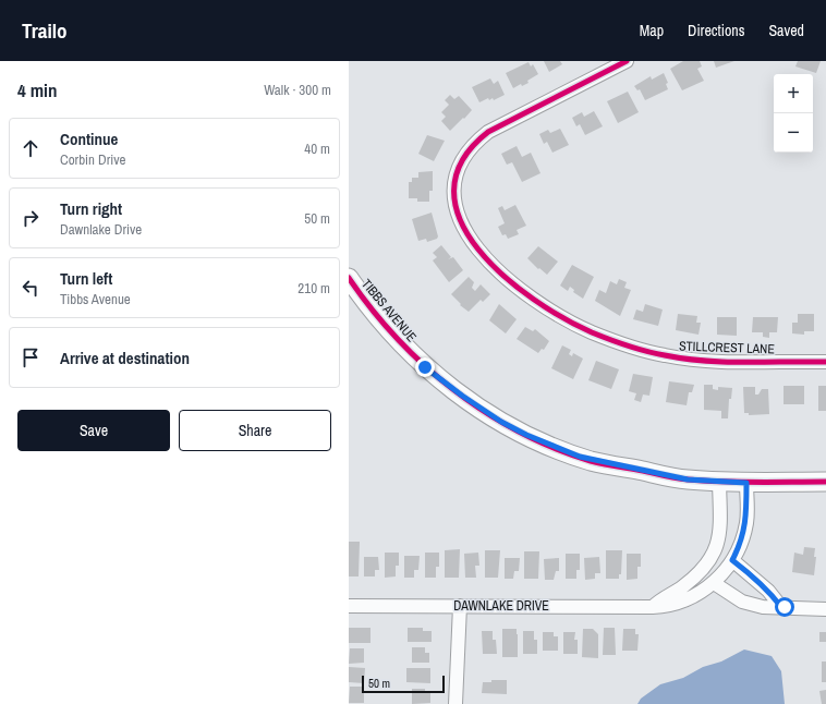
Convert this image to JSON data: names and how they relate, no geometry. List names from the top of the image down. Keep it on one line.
{"streets":{"street":["TIBBS AVENUE","STILLCREST LANE","DAWNLAKE DRIVE"]},"crossings":[["TIBBS AVENUE","DAWNLAKE DRIVE"]],"scale_bar":"50 m","page":{"header":"Trailo","nav":["Map","Directions","Saved"],"heading":["4 min","Walk · 300 m"],"map_buttons":["+","−"],"list":[["Continue","Corbin Drive","40 m"],["Turn right","Dawnlake Drive","50 m"],["Turn left","Tibbs Avenue","210 m"],"Arrive at destination"],"buttons":["Save","Share"],"scale":"50 m"}}
